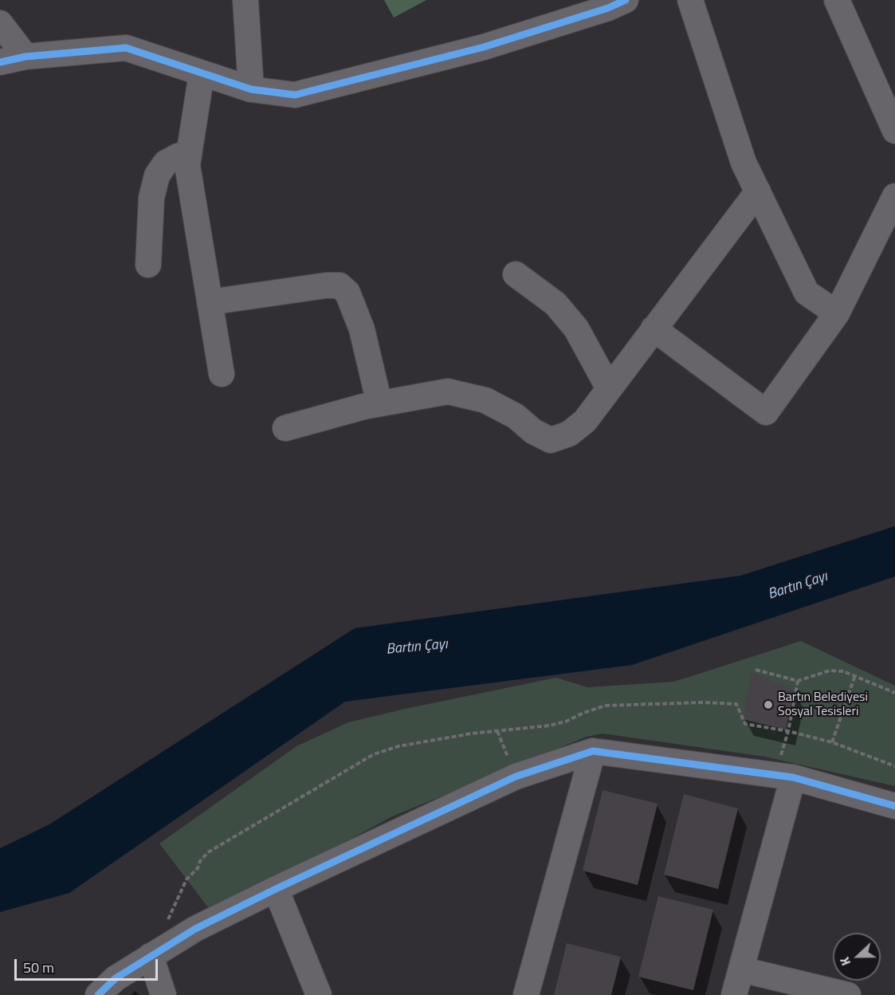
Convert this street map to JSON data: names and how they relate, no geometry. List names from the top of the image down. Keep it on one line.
{"water":["Bartın Çayı"],"places":["Bartın Belediyesi Sosyal Tesisleri"],"scale_bar":"50 m","north":"left"}
